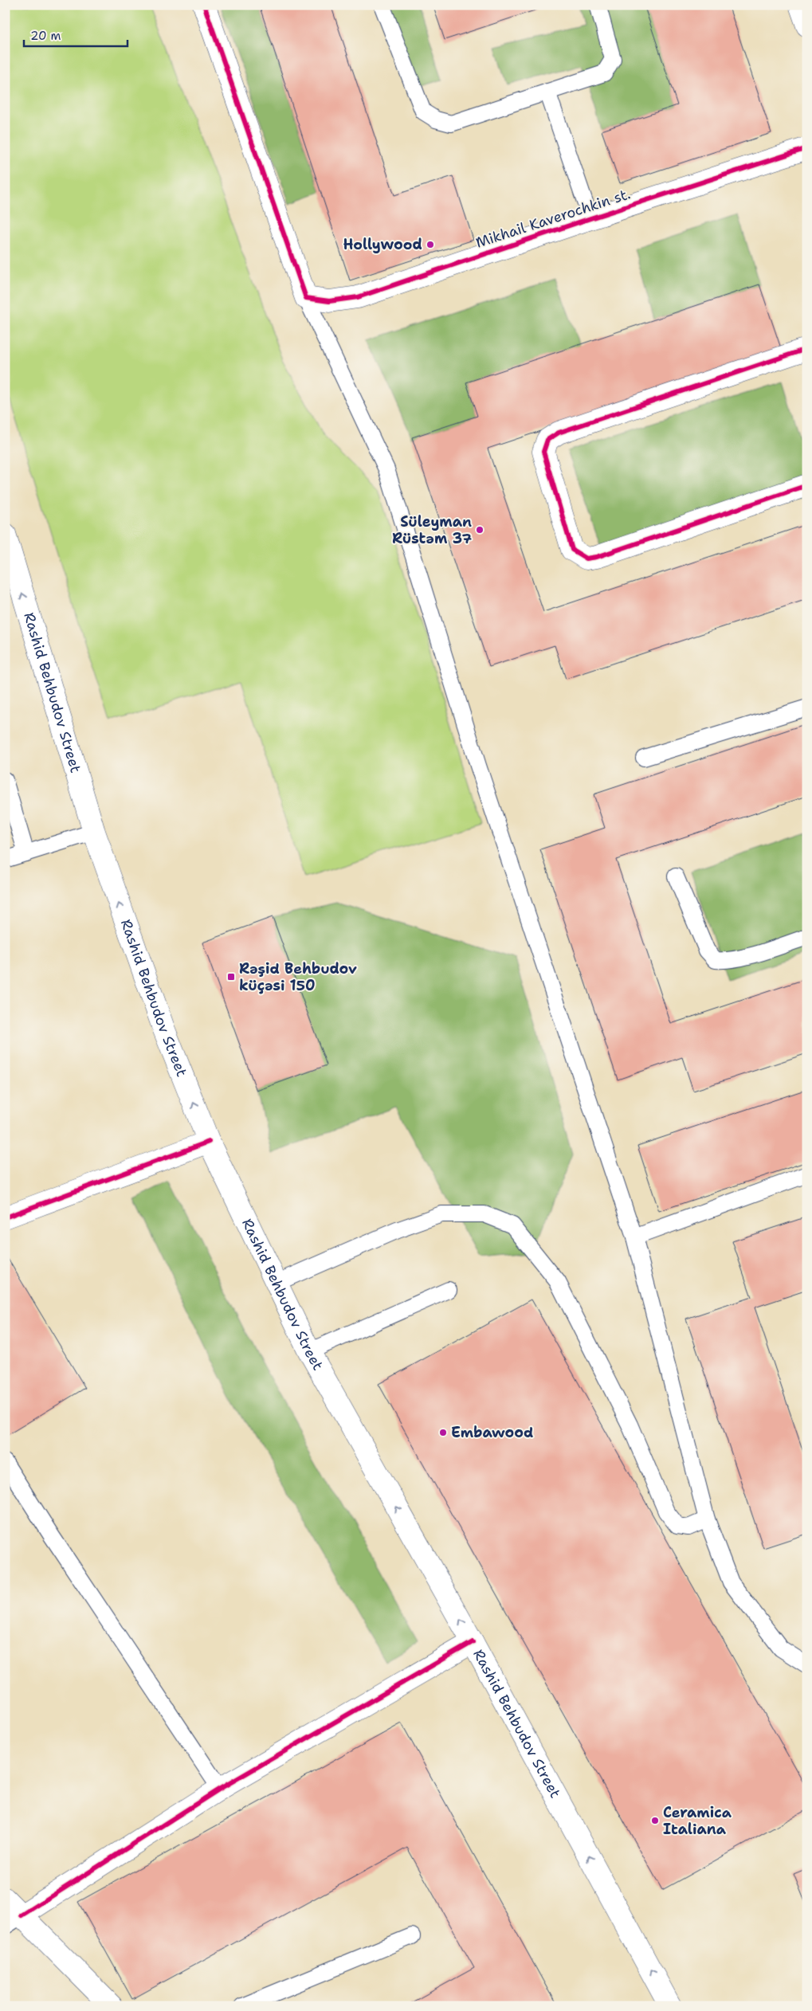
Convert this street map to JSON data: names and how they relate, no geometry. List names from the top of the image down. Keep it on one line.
{"streets":{"street":["Mikhail Kaverochkin st.","Rashid Behbudov Street"]},"one_way":["Rashid Behbudov Street"],"places":{"other":["Hollywood","Süleyman Rüstəm 37","Embawood","Ceramica Italiana"],"transit":["Rəşid Behbudov küçəsi 150"]},"scale_bar":"20 m"}
